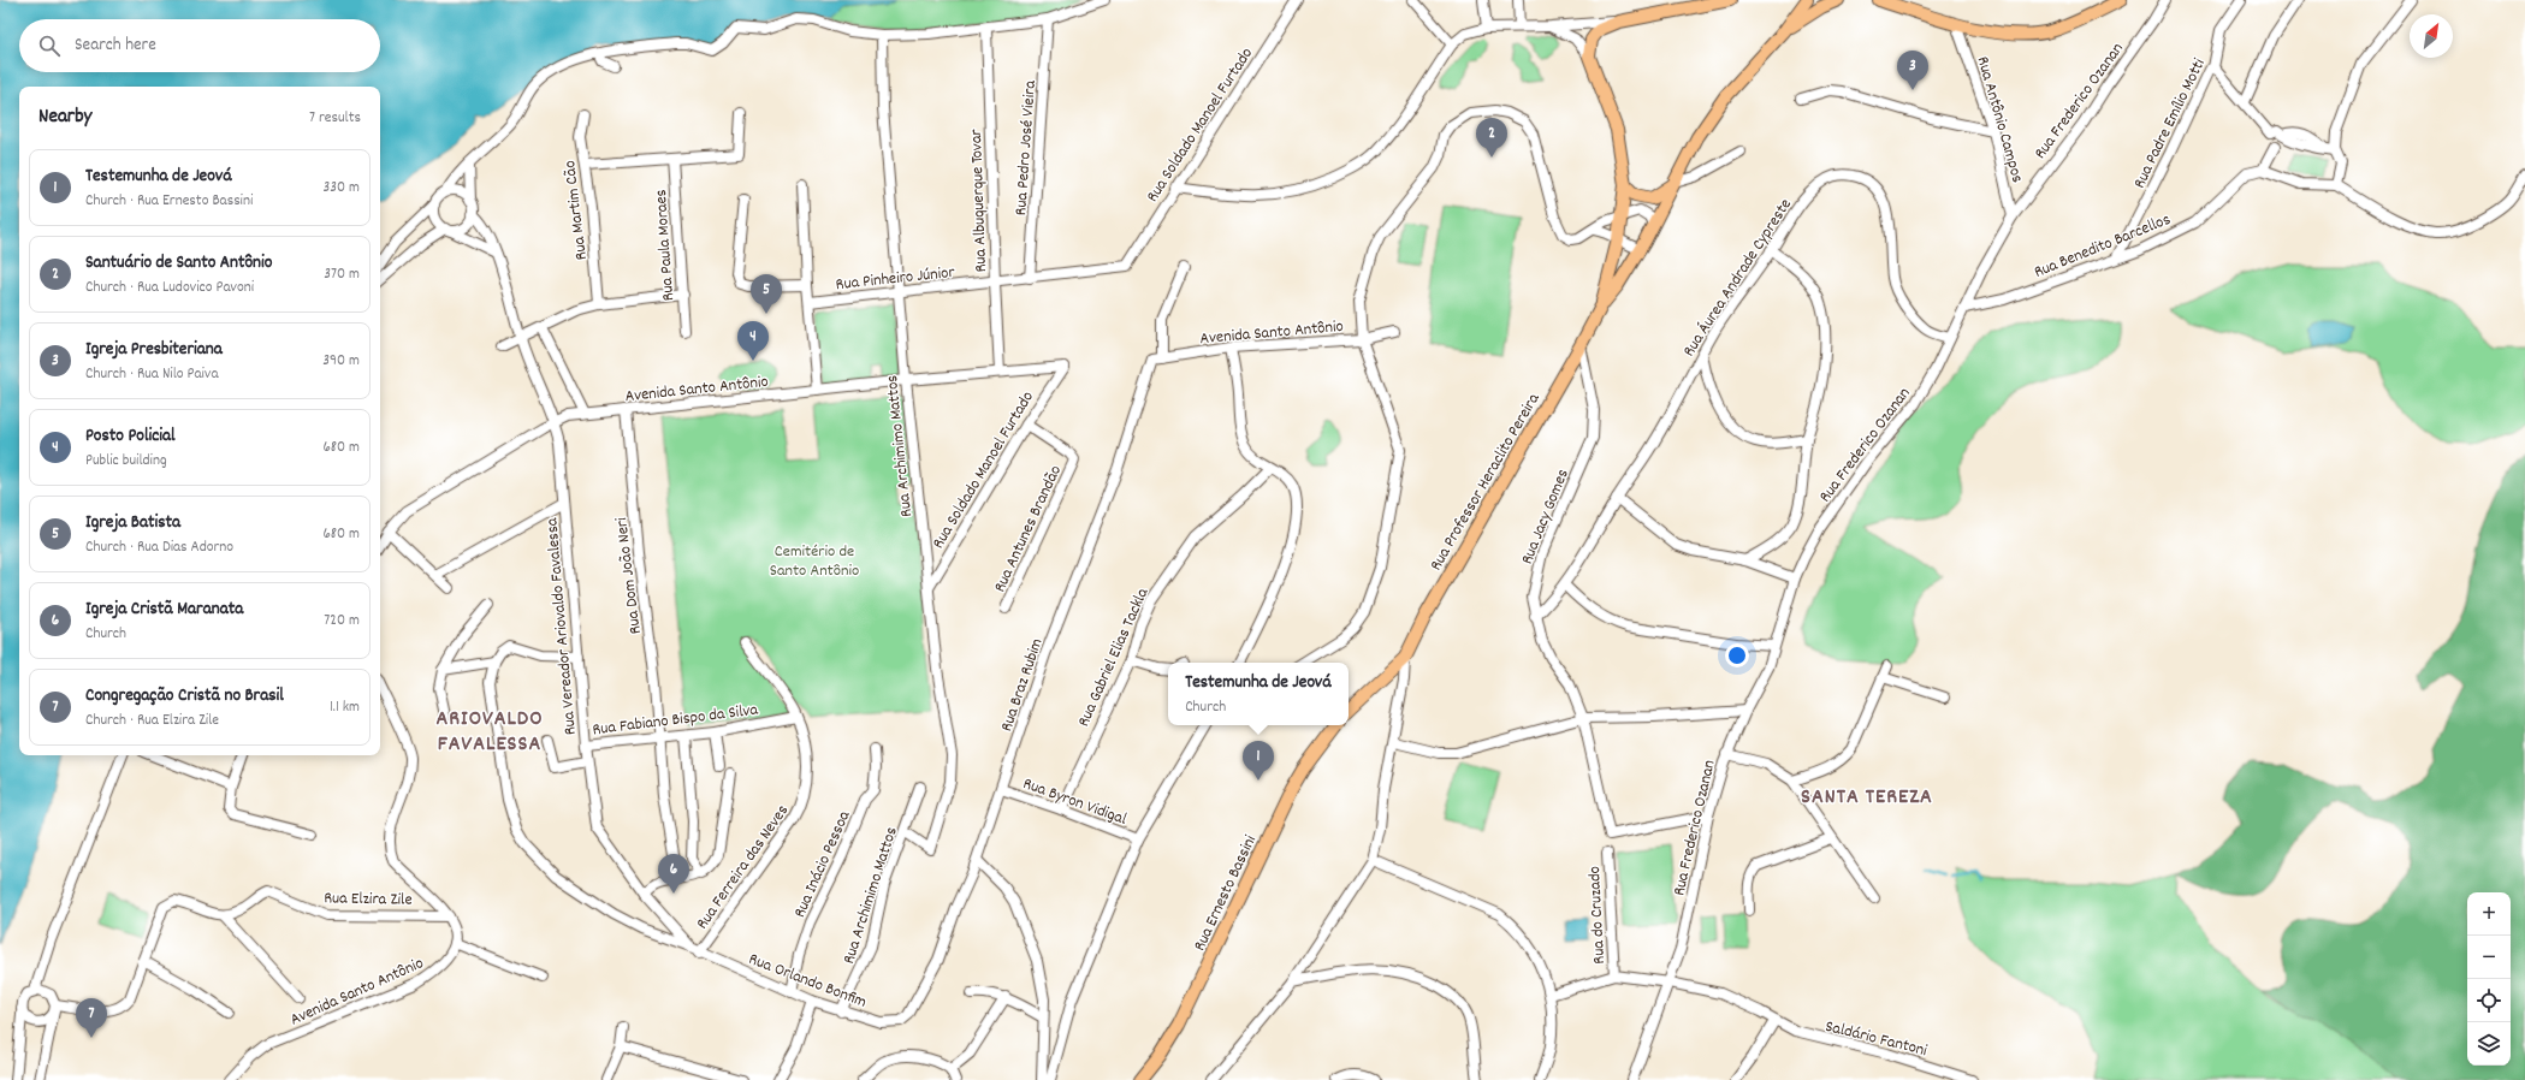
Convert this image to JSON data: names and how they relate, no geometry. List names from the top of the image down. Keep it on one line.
{"streets":{"main road":["Rua Professor Heraclito Pereira","Rua Ernesto Bassini"],"street":["Rua Frederico Ozanan","Rua Antônio Campos","Rua Padre Emílio Motti","Rua Soldado Manoel Furtado","Rua Pedro José Vieira","Rua Albuquerque Tovar","Rua Martim Cão","Rua Benedito Barcellos","Rua Paula Moraes","Rua Pinheiro Júnior","Rua Áurea Andrade Cypreste","Avenida Santo Antônio","Rua Archimimo Mattos","Rua Jacy Gomes","Rua Antunes Brandão","Rua Dom João Neri","Rua Vereador Ariovaldo Favalessa","Rua Gabriel Elias Tackla","Rua Braz Rubim","Rua Fabiano Bispo da Silva","Rua Byron Vidigal","Rua Inácio Pessoa","Rua Ferreira das Neves","Rua Elzira Zile","Rua do Cruzado","Rua Orlando Bonfim","Saldário Fantoni"]},"crossings":[["Rua Frederico Ozanan","Rua Antônio Campos"],["Rua Frederico Ozanan","Rua Benedito Barcellos"],["Rua Frederico Ozanan","Rua Áurea Andrade Cypreste"],["Rua Frederico Ozanan","Rua Jacy Gomes"],["Rua Frederico Ozanan","Saldário Fantoni"],["Rua Padre Emílio Motti","Rua Benedito Barcellos"],["Rua Soldado Manoel Furtado","Rua Pinheiro Júnior"],["Rua Soldado Manoel Furtado","Avenida Santo Antônio"],["Rua Soldado Manoel Furtado","Rua Archimimo Mattos"],["Rua Soldado Manoel Furtado","Rua Antunes Brandão"],["Rua Pedro José Vieira","Rua Pinheiro Júnior"],["Rua Albuquerque Tovar","Rua Pinheiro Júnior"],["Rua Albuquerque Tovar","Avenida Santo Antônio"],["Rua Pinheiro Júnior","Rua Archimimo Mattos"],["Rua Áurea Andrade Cypreste","Rua Jacy Gomes"],["Avenida Santo Antônio","Rua Archimimo Mattos"],["Avenida Santo Antônio","Rua Dom João Neri"],["Avenida Santo Antônio","Rua Vereador Ariovaldo Favalessa"],["Avenida Santo Antônio","Rua Braz Rubim"],["Rua Archimimo Mattos","Rua Orlando Bonfim"],["Rua Professor Heraclito Pereira","Rua Jacy Gomes"],["Rua Dom João Neri","Rua Fabiano Bispo da Silva"],["Rua Vereador Ariovaldo Favalessa","Rua Fabiano Bispo da Silva"],["Rua Vereador Ariovaldo Favalessa","Rua Orlando Bonfim"],["Rua Gabriel Elias Tackla","Rua Byron Vidigal"],["Rua Braz Rubim","Rua Byron Vidigal"],["Rua Braz Rubim","Rua Orlando Bonfim"],["Rua Fabiano Bispo da Silva","Rua Ferreira das Neves"],["Rua Inácio Pessoa","Rua Orlando Bonfim"],["Rua Ferreira das Neves","Rua Orlando Bonfim"],["Rua do Cruzado","Saldário Fantoni"]],"districts":["ARIOVALDO FAVALESSA","SANTA TEREZA"],"parks":["Cemitério de Santo Antônio"],"north":"top right","page":{"search":"Search here","pins":["3","2","5","4","1","6","7"],"heading":["Nearby","7 results"],"list":[{"mark":"1","name":"Testemunha de Jeová","note":"Church · Rua Ernesto Bassini","value":"330 m"},{"mark":"2","name":"Santuário de Santo Antônio","note":"Church · Rua Ludovico Pavoni","value":"370 m"},{"mark":"3","name":"Igreja Presbiteriana","note":"Church · Rua Nilo Paiva","value":"390 m"},{"mark":"4","name":"Posto Policial","note":"Public building","value":"680 m"},{"mark":"5","name":"Igreja Batista","note":"Church · Rua Dias Adorno","value":"680 m"},{"mark":"6","name":"Igreja Cristã Maranata","note":"Church","value":"720 m"},{"mark":"7","name":"Congregação Cristã no Brasil","note":"Church · Rua Elzira Zile","value":"1.1 km"}],"popup":["Testemunha de Jeová","Church"],"map_buttons":["+","−"]}}
